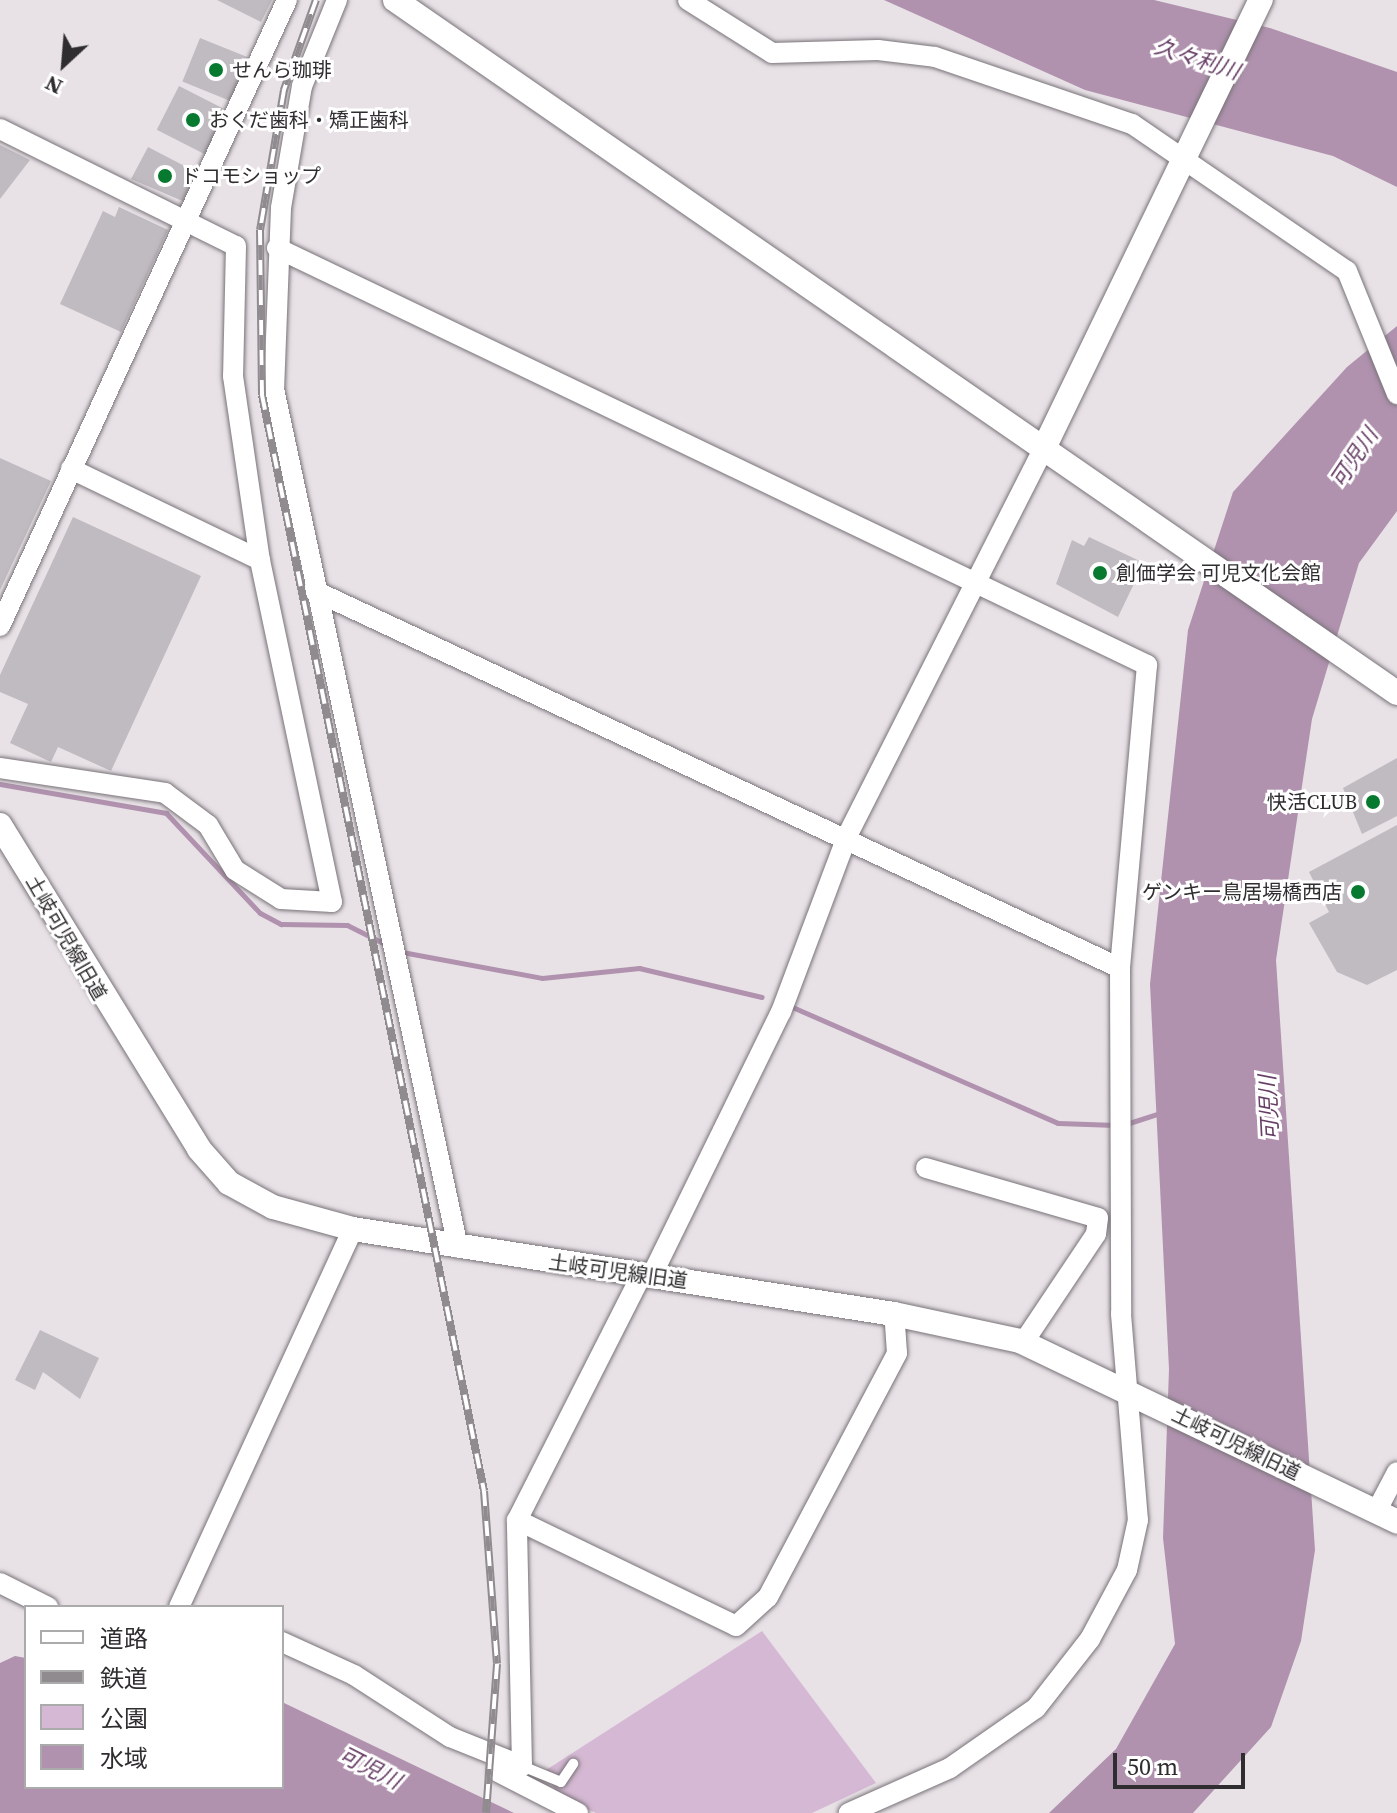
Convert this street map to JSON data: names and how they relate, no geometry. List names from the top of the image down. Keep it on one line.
{"streets":{"street":["土岐可児線旧道"]},"water":["久々利川","可児川"],"places":["せんら珈琲","おくだ歯科・矯正歯科","ドコモショップ","創価学会 可児文化会館","快活CLUB","ゲンキー鳥居場橋西店"],"legend":["道路","鉄道","公園","水域"],"scale_bar":"50 m","north":"bottom left"}
